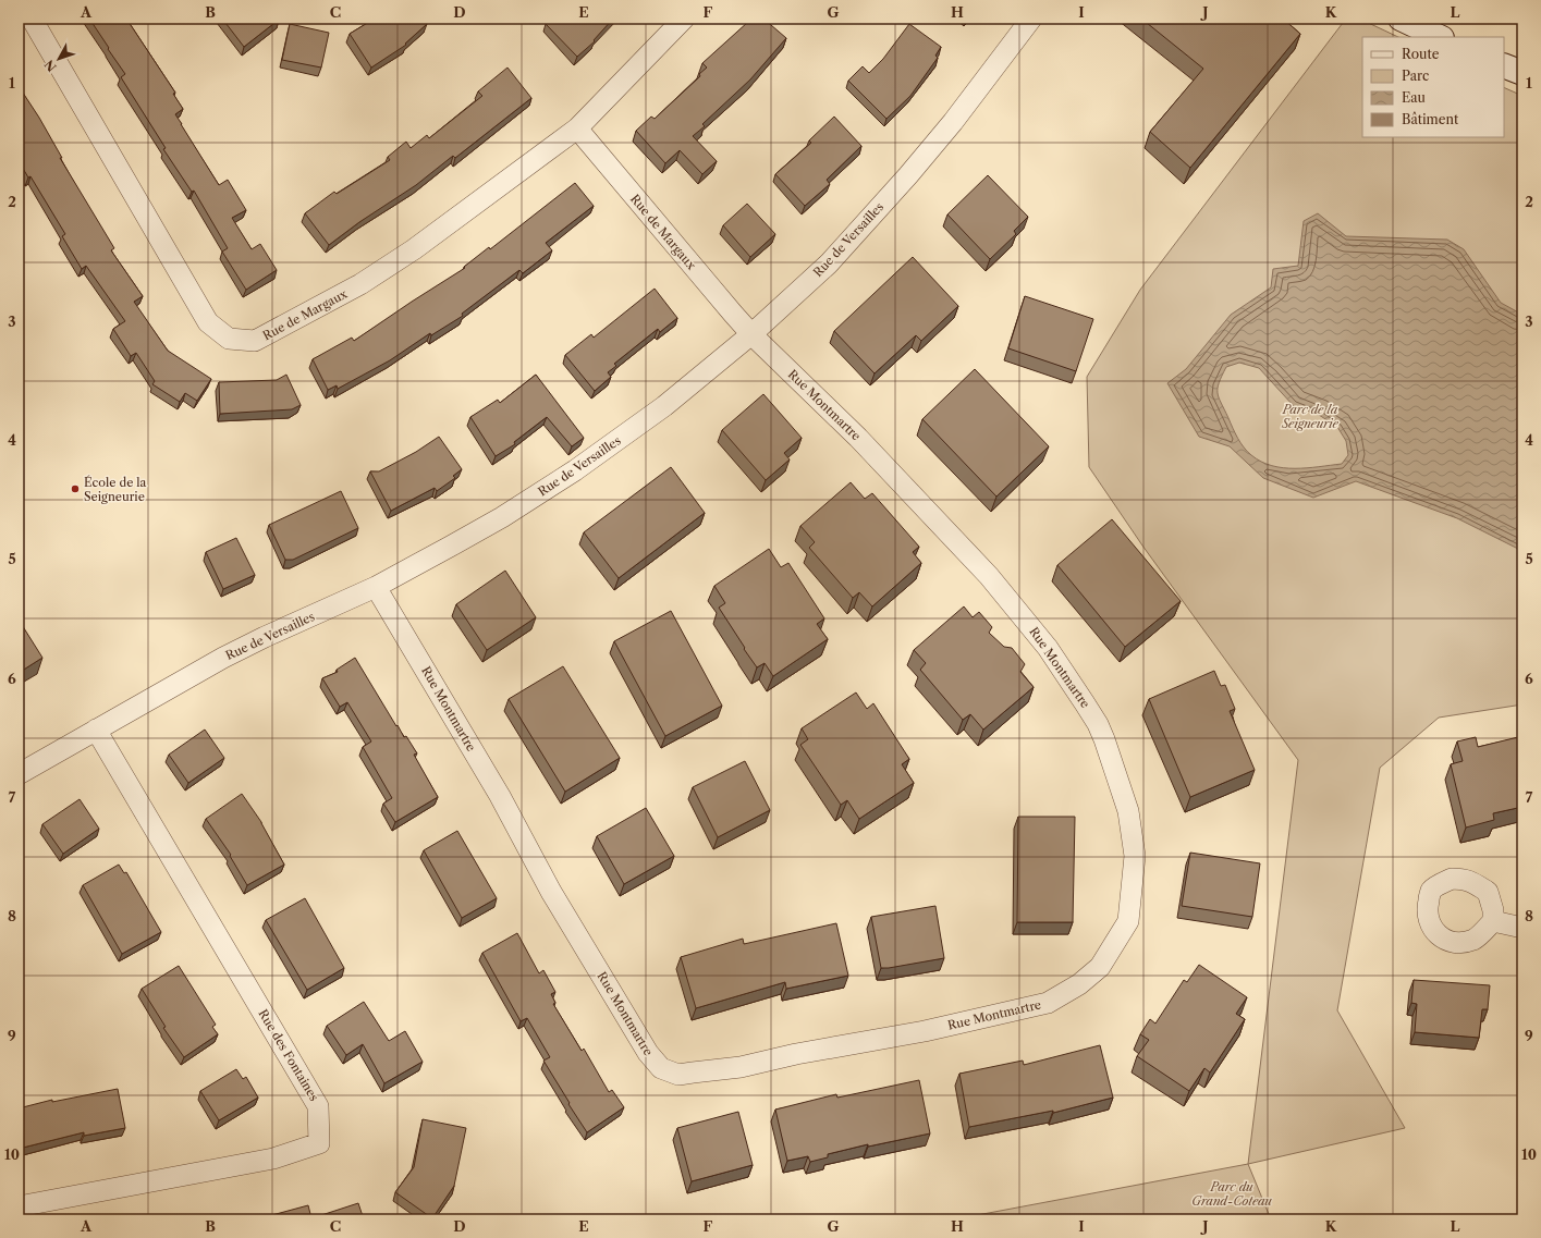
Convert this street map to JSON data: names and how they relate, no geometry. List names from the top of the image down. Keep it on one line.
{"streets":{"street":["Rue de Margaux","Rue de Versailles","Rue Montmartre","Rue des Fontaines"]},"crossings":[["Rue de Margaux","Rue de Versailles"],["Rue de Margaux","Rue Montmartre"],["Rue de Versailles","Rue Montmartre"],["Rue de Versailles","Rue des Fontaines"]],"parks":["Parc de la Seigneurie","Parc du Grand-Coteau"],"places":["École de la Seigneurie"],"legend":["Route","Parc","Eau","Bâtiment"],"north":"bottom left","grid":{"columns":["A","B","C","D","E","F","G","H","I","J","K","L"],"rows":["1","2","3","4","5","6","7","8","9","10"]}}
